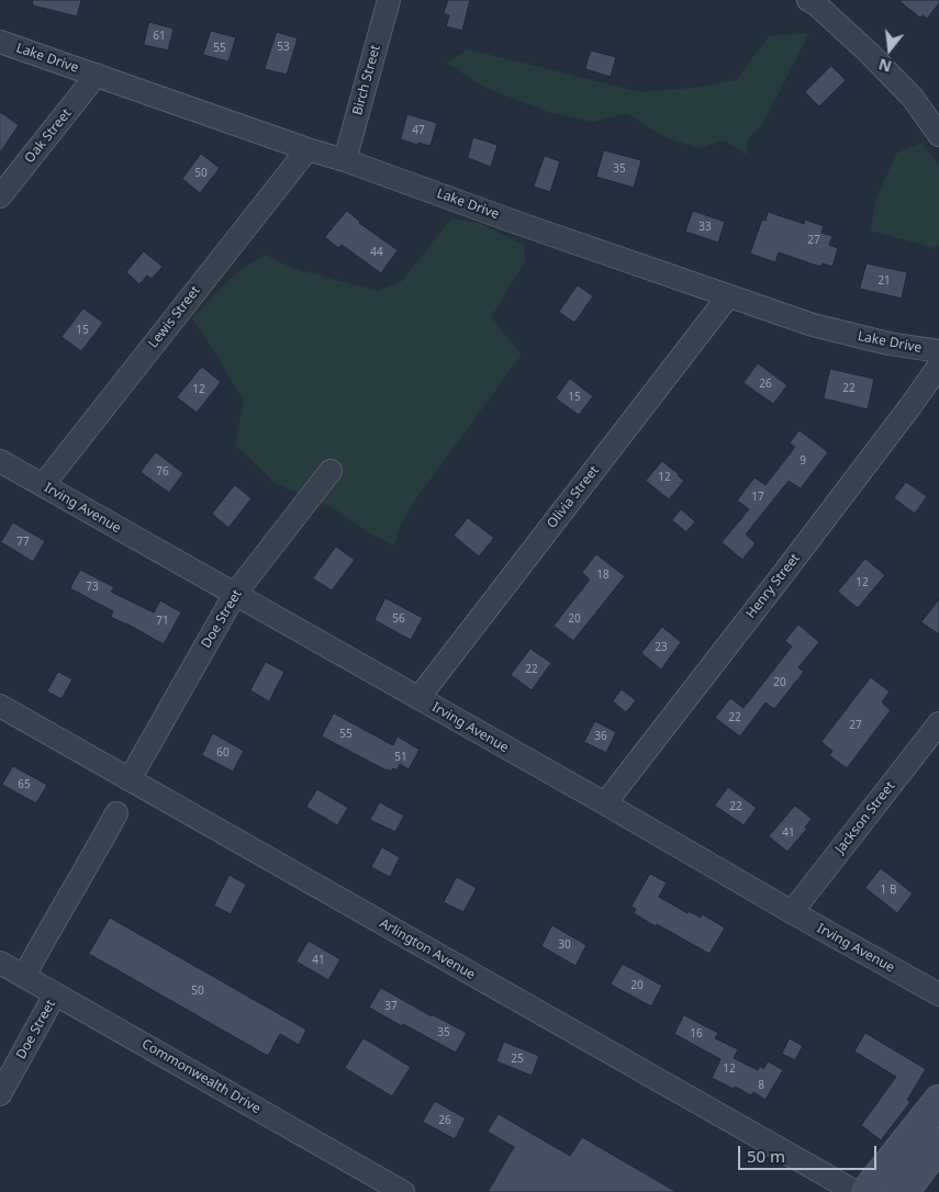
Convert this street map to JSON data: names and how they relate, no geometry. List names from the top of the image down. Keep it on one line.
{"streets":{"street":["Lake Drive","Birch Street","Oak Street","Lewis Street","Olivia Street","Irving Avenue","Henry Street","Doe Street","Jackson Street","Arlington Avenue","Commonwealth Drive"]},"crossings":[["Lake Drive","Birch Street"],["Lake Drive","Oak Street"],["Lake Drive","Lewis Street"],["Lake Drive","Olivia Street"],["Lewis Street","Irving Avenue"],["Olivia Street","Irving Avenue"],["Irving Avenue","Henry Street"],["Irving Avenue","Doe Street"],["Irving Avenue","Jackson Street"],["Doe Street","Arlington Avenue"],["Doe Street","Commonwealth Drive"]],"house_numbers":["61","53","55","47","35","50","33","27","44","21","15","26","22","12","15","9","76","12","17","77","18","12","73","56","20","71","23","22","20","22","27","55","36","60","51","65","22","41","1 B","30","41","20","50","37","35","16","25","12","8","26"],"scale_bar":"50 m","north":"bottom"}
